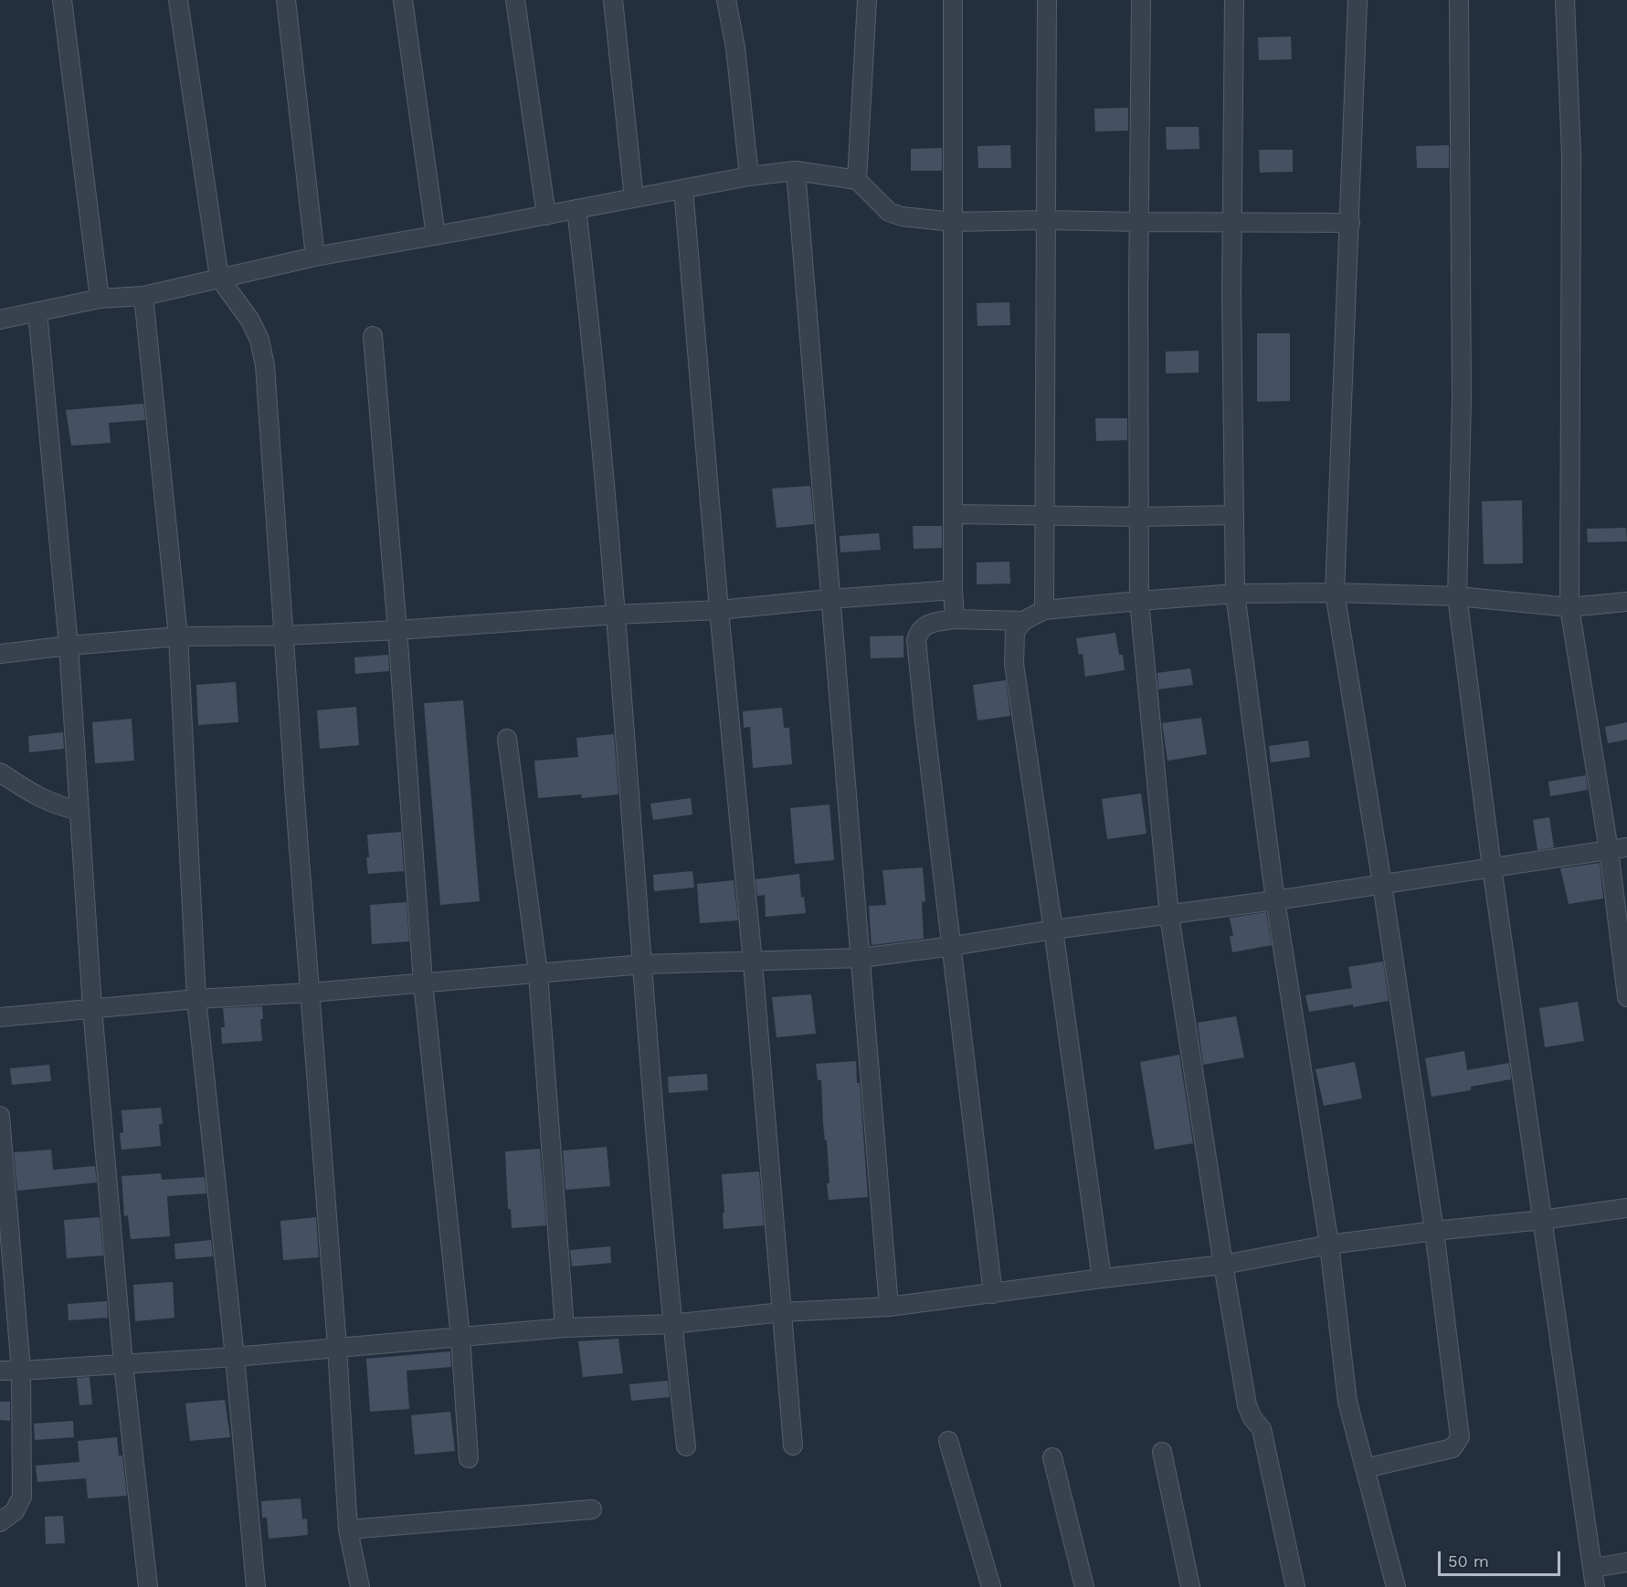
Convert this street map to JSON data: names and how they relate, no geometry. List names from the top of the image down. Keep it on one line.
{"scale_bar":"50 m"}
